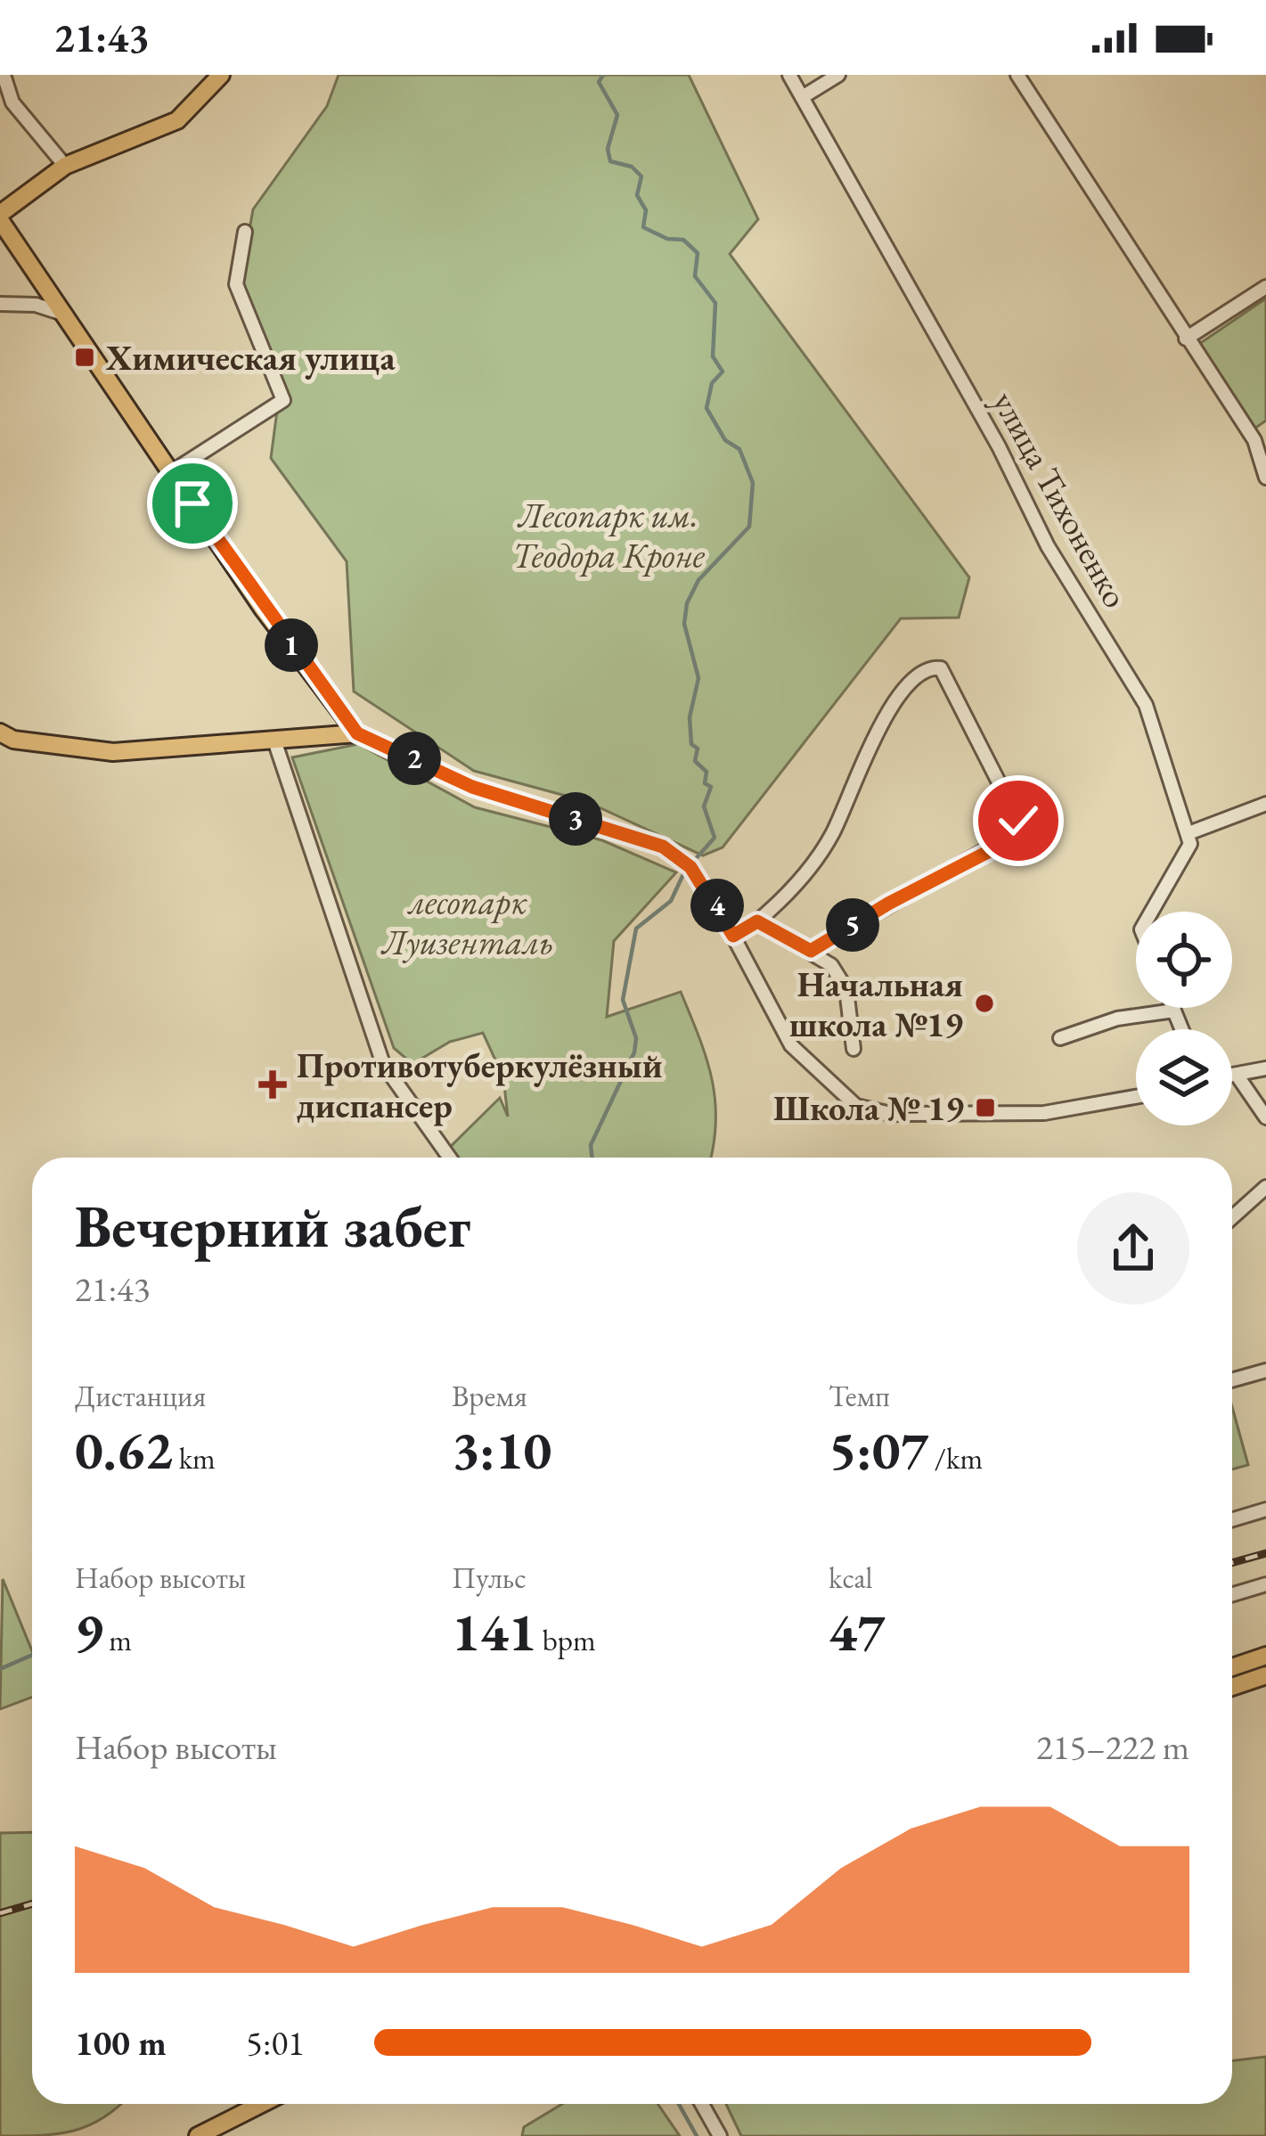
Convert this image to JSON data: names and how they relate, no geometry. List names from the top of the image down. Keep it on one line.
{"streets":{"street":["улица Тихоненко"]},"parks":["Лесопарк им. Теодора Кроне","лесопарк Луизенталь"],"places":{"transit":["Химическая улица","Школа № 19"],"other":["Начальная школа №19"],"health":["Противотуберкулёзный диспансер"]},"page":{"status":"21:43","pins":["1","2","3","4","5"],"heading":["Вечерний забег","21:43"],"stats":[["Дистанция","0.62 km"],["Время","3:10"],["Темп","5:07 /km"],["Набор высоты","9 m"],["Пульс","141 bpm"],["kcal","47"]],"chart":["Набор высоты","215–222 m"],"list":[{"name":"100 m","note":"5:01"}]}}
